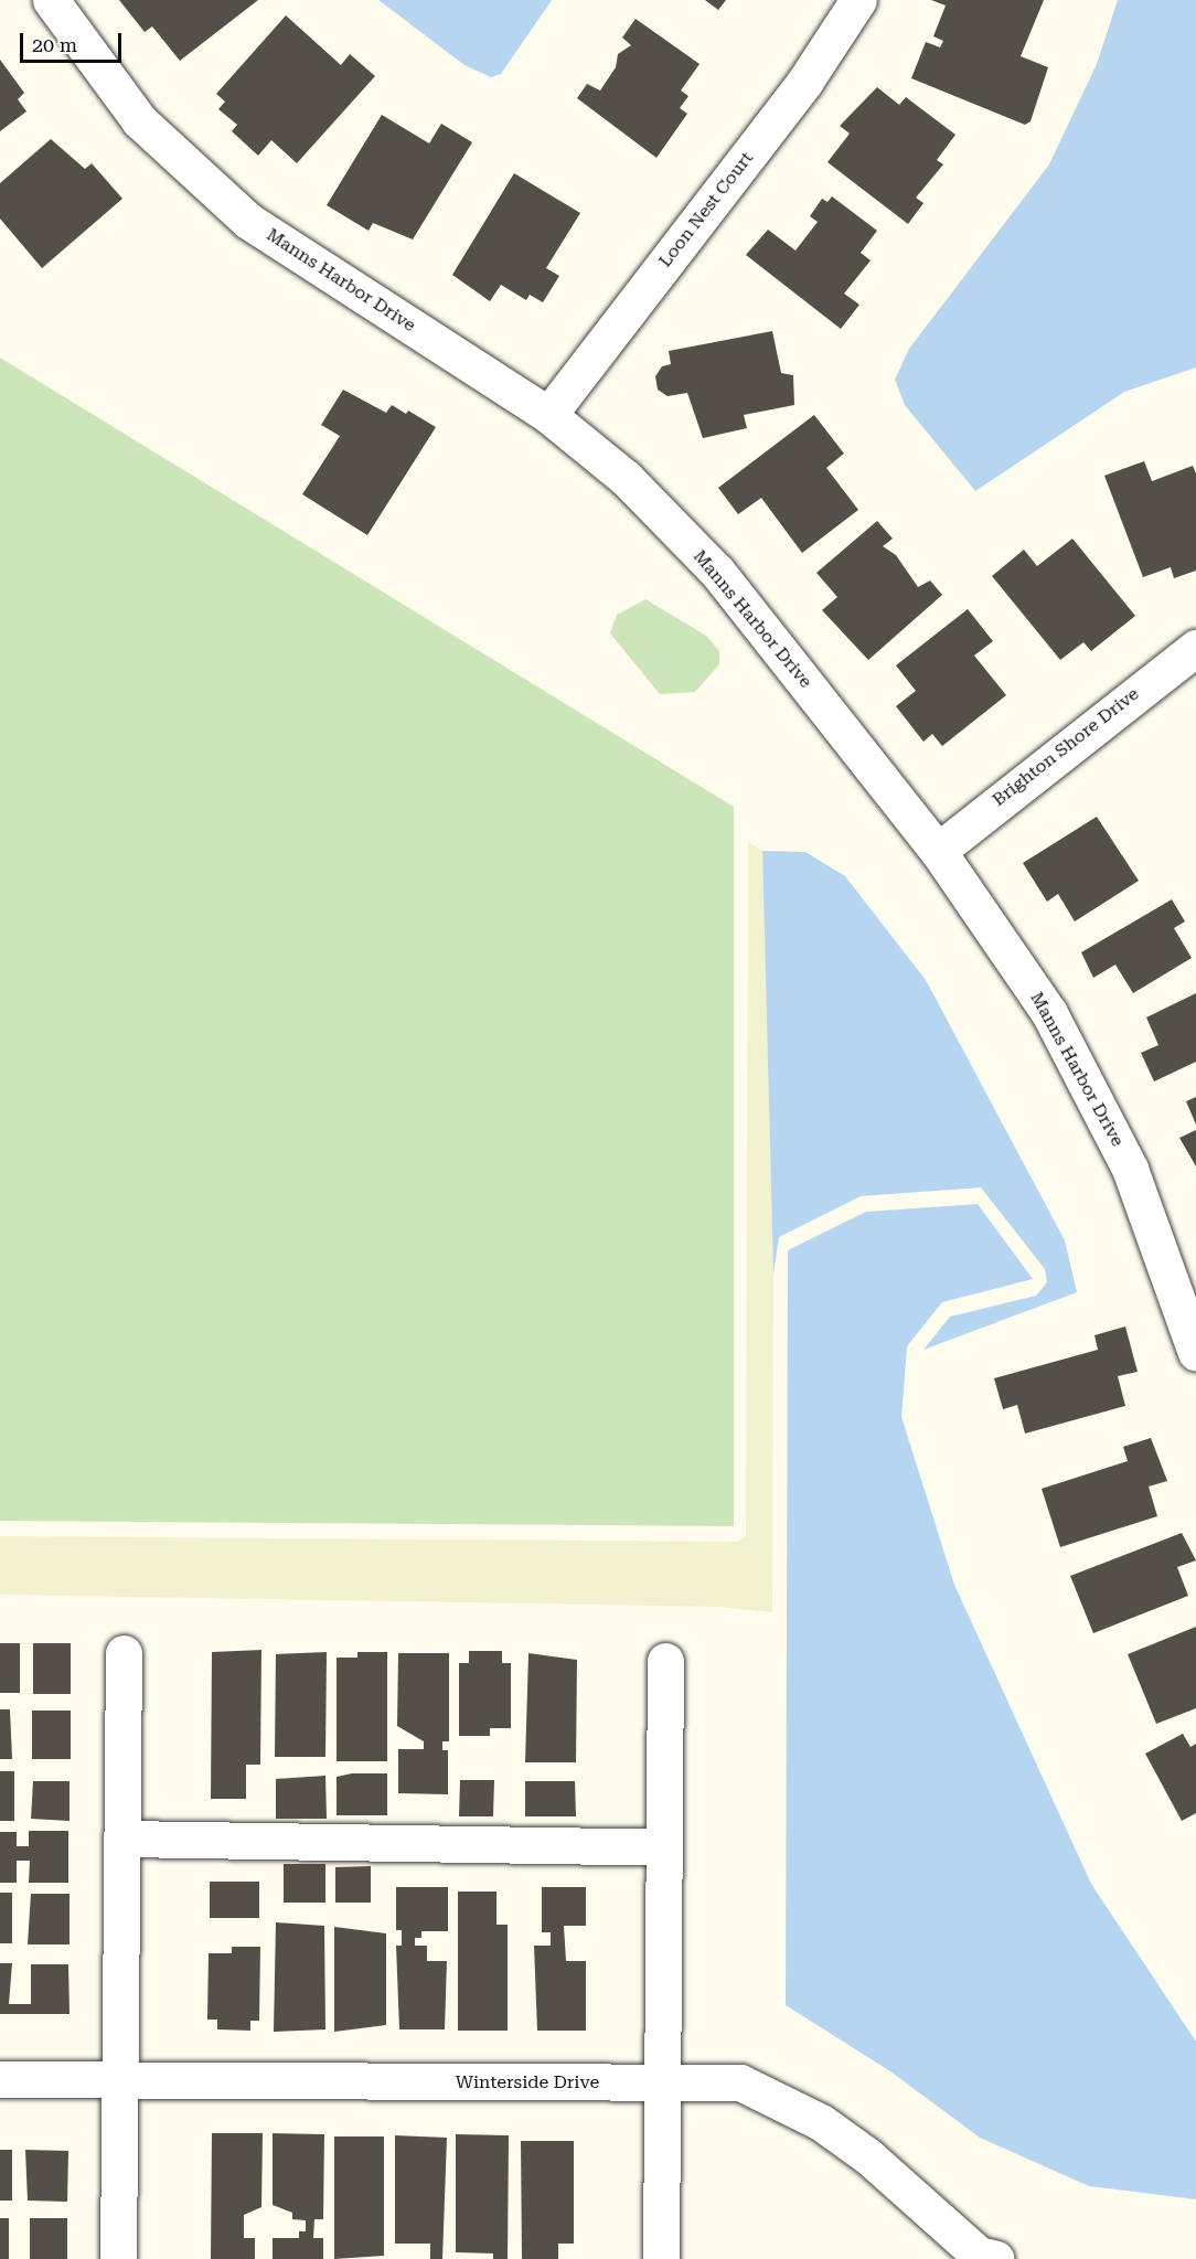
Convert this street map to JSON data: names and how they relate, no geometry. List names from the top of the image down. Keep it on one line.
{"streets":{"street":["Loon Nest Court","Manns Harbor Drive","Brighton Shore Drive","Winterside Drive"]},"crossings":[["Loon Nest Court","Manns Harbor Drive"],["Manns Harbor Drive","Brighton Shore Drive"]],"scale_bar":"20 m"}
